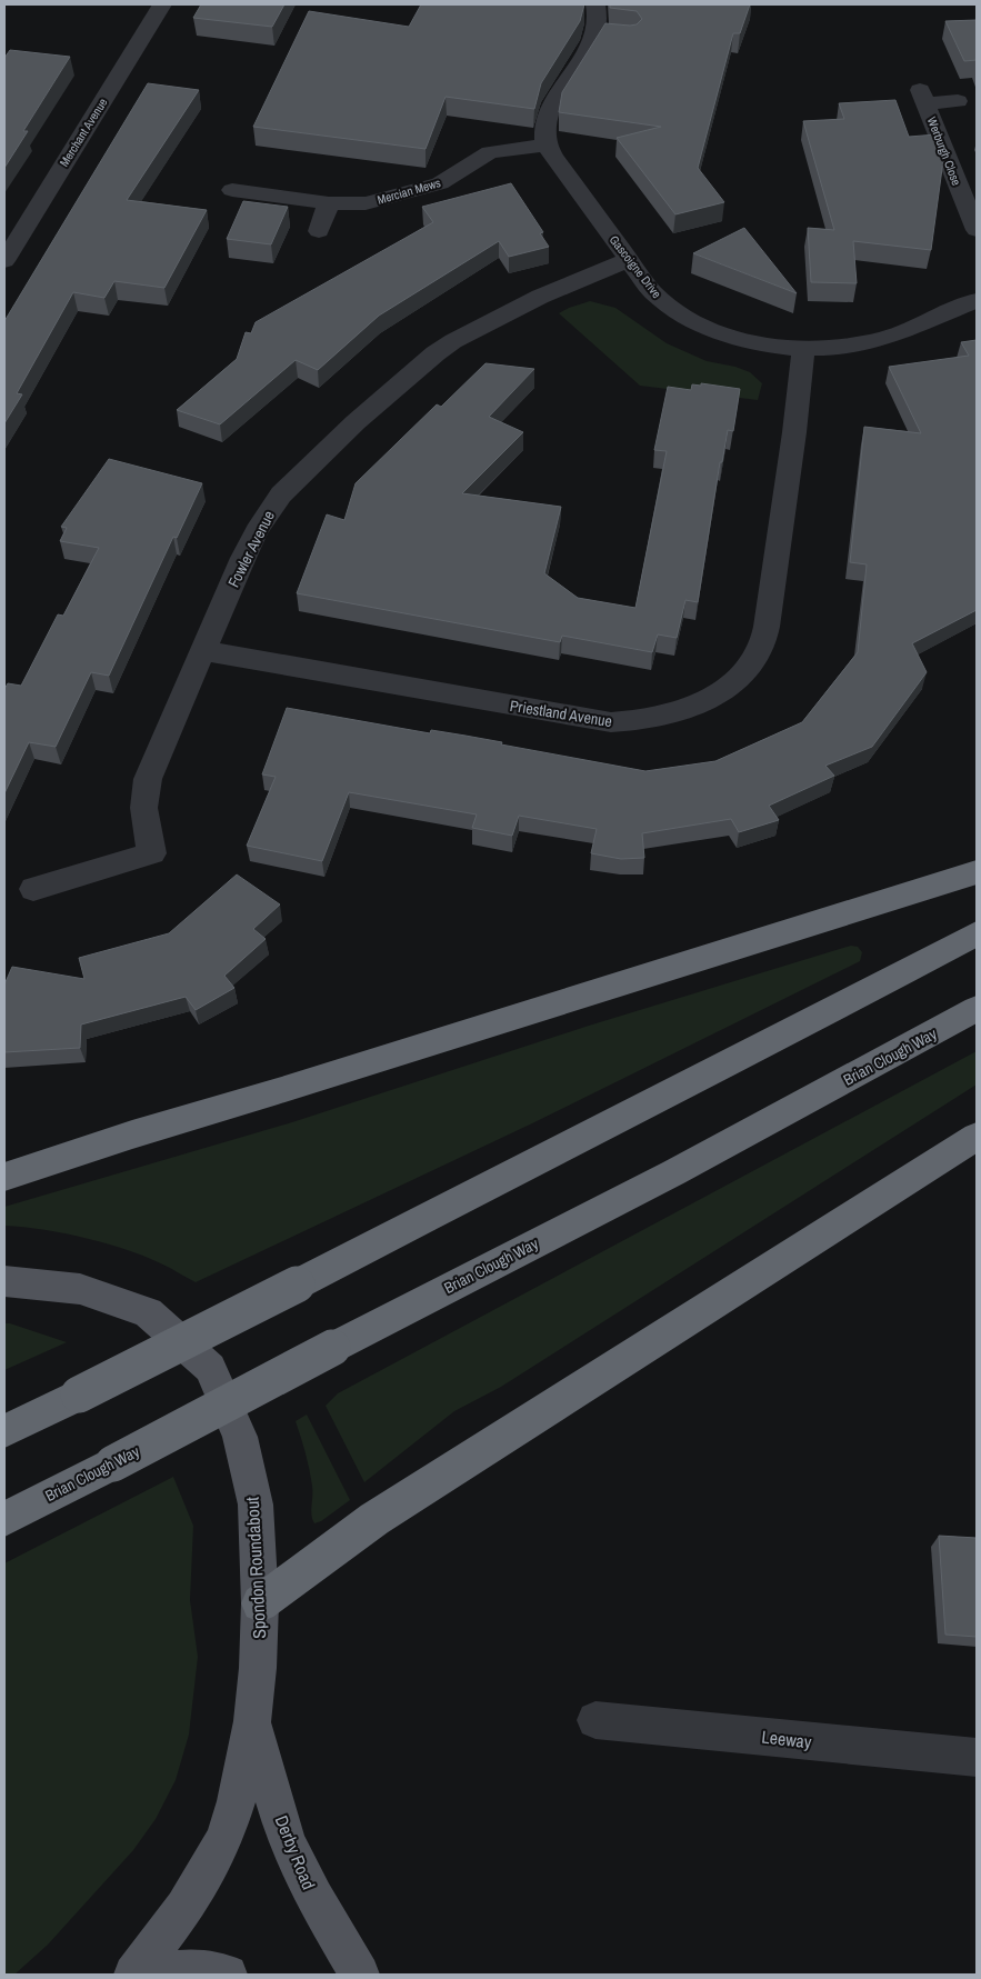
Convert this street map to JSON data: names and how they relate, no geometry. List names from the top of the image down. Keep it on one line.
{"streets":{"highway":["Brian Clough Way"],"main road":["Spondon Roundabout","Derby Road"],"street":["Merchant Avenue","Werburgh Close","Mercian Mews","Gascoigne Drive","Fowler Avenue","Priestland Avenue","Leeway"]},"crossings":[["Mercian Mews","Gascoigne Drive"],["Gascoigne Drive","Fowler Avenue"],["Gascoigne Drive","Priestland Avenue"],["Fowler Avenue","Priestland Avenue"],["Spondon Roundabout","Derby Road"]]}
